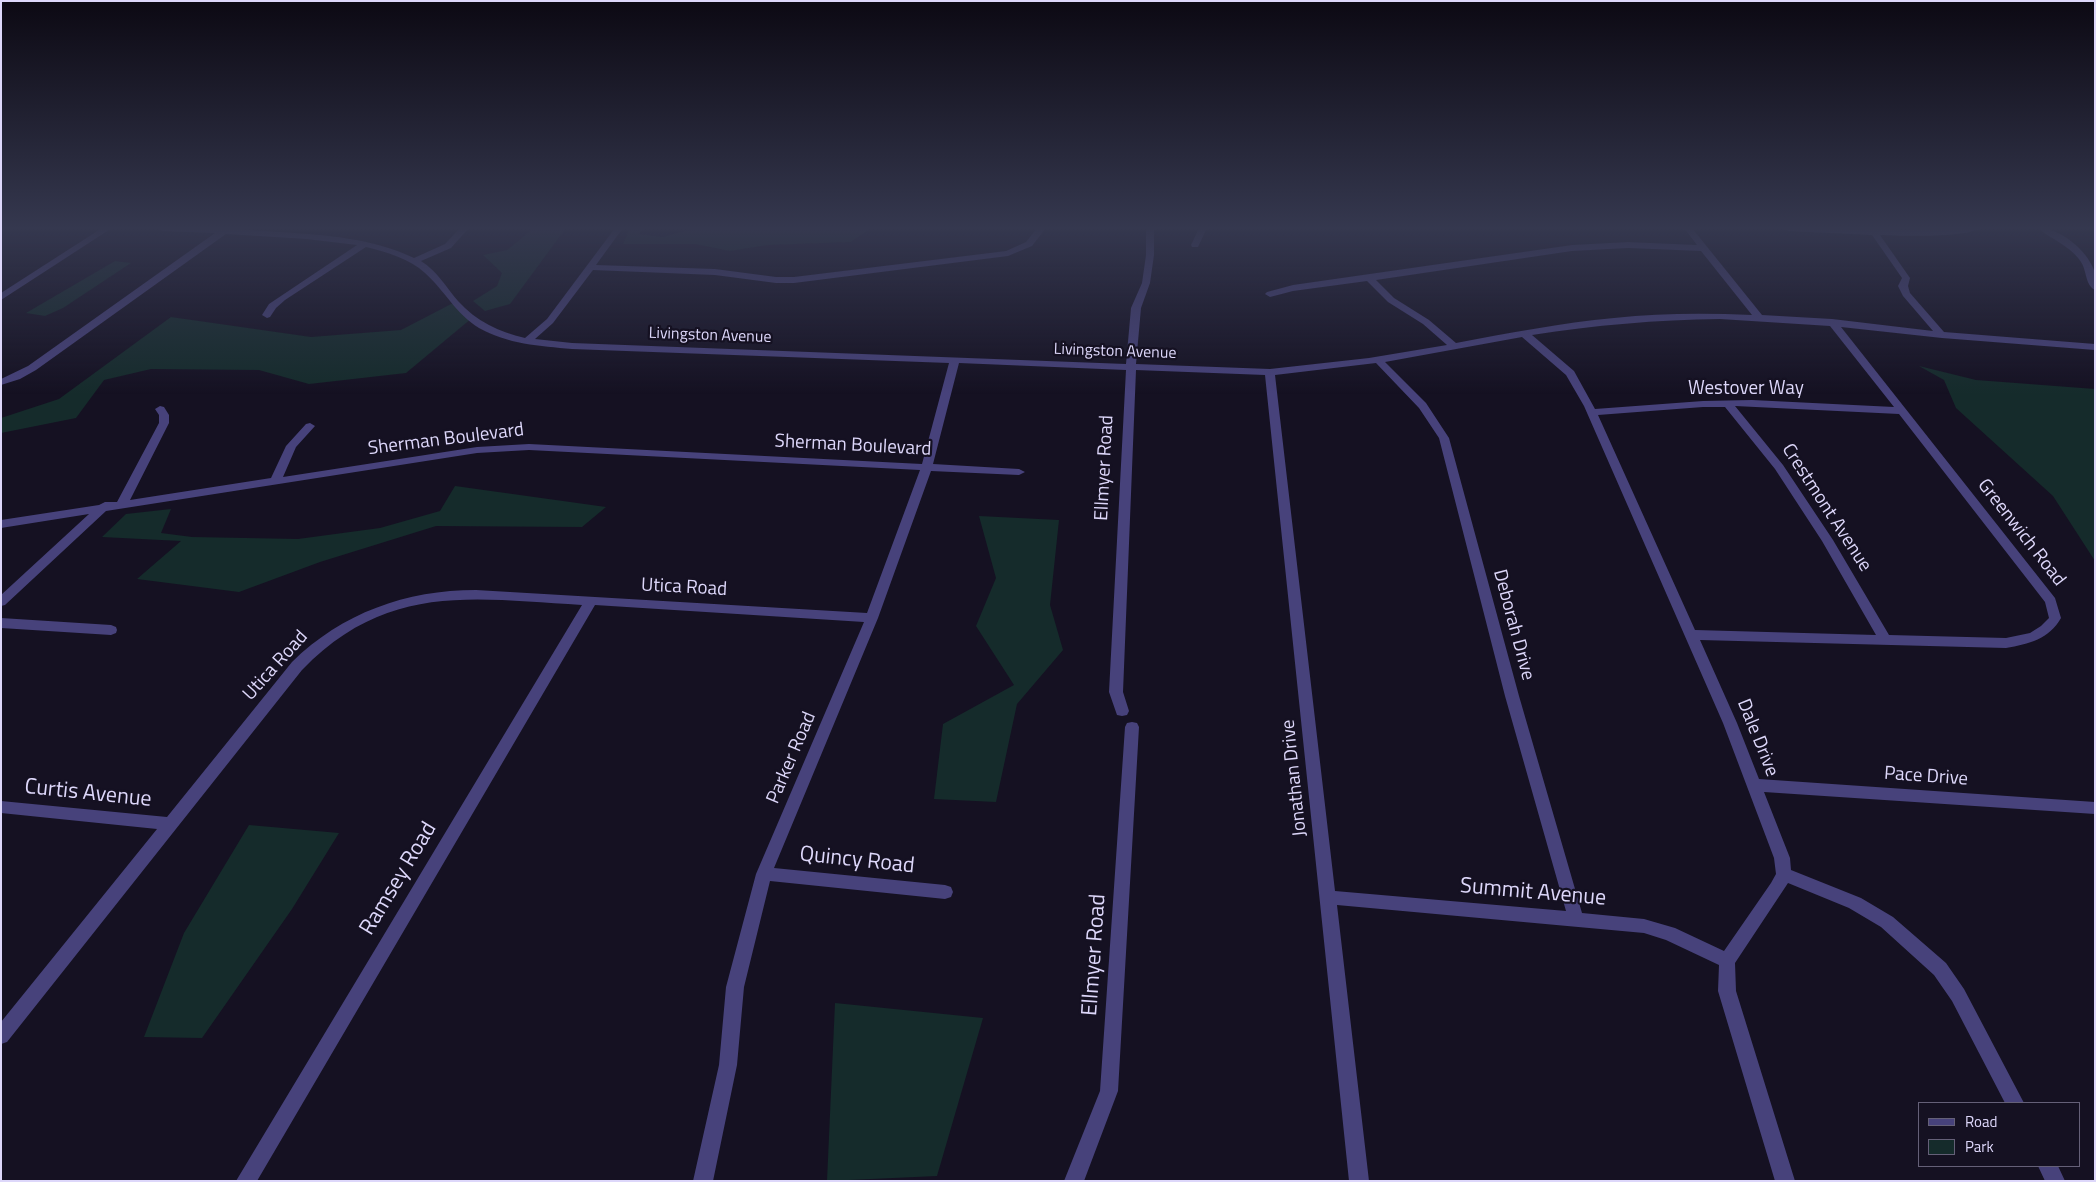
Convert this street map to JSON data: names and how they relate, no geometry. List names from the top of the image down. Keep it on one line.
{"streets":{"street":["Livingston Avenue","Westover Way","Sherman Boulevard","Ellmyer Road","Crestmont Avenue","Greenwich Road","Utica Road","Deborah Drive","Dale Drive","Parker Road","Pace Drive","Jonathan Drive","Curtis Avenue","Quincy Road","Ramsey Road","Summit Avenue"]},"crossings":[["Livingston Avenue","Ellmyer Road"],["Livingston Avenue","Greenwich Road"],["Livingston Avenue","Deborah Drive"],["Livingston Avenue","Dale Drive"],["Livingston Avenue","Parker Road"],["Livingston Avenue","Jonathan Drive"],["Westover Way","Crestmont Avenue"],["Westover Way","Greenwich Road"],["Westover Way","Dale Drive"],["Sherman Boulevard","Parker Road"],["Crestmont Avenue","Greenwich Road"],["Greenwich Road","Dale Drive"],["Utica Road","Parker Road"],["Utica Road","Curtis Avenue"],["Utica Road","Ramsey Road"],["Deborah Drive","Summit Avenue"],["Dale Drive","Pace Drive"],["Parker Road","Quincy Road"],["Jonathan Drive","Summit Avenue"]],"legend":["Road","Park"]}
